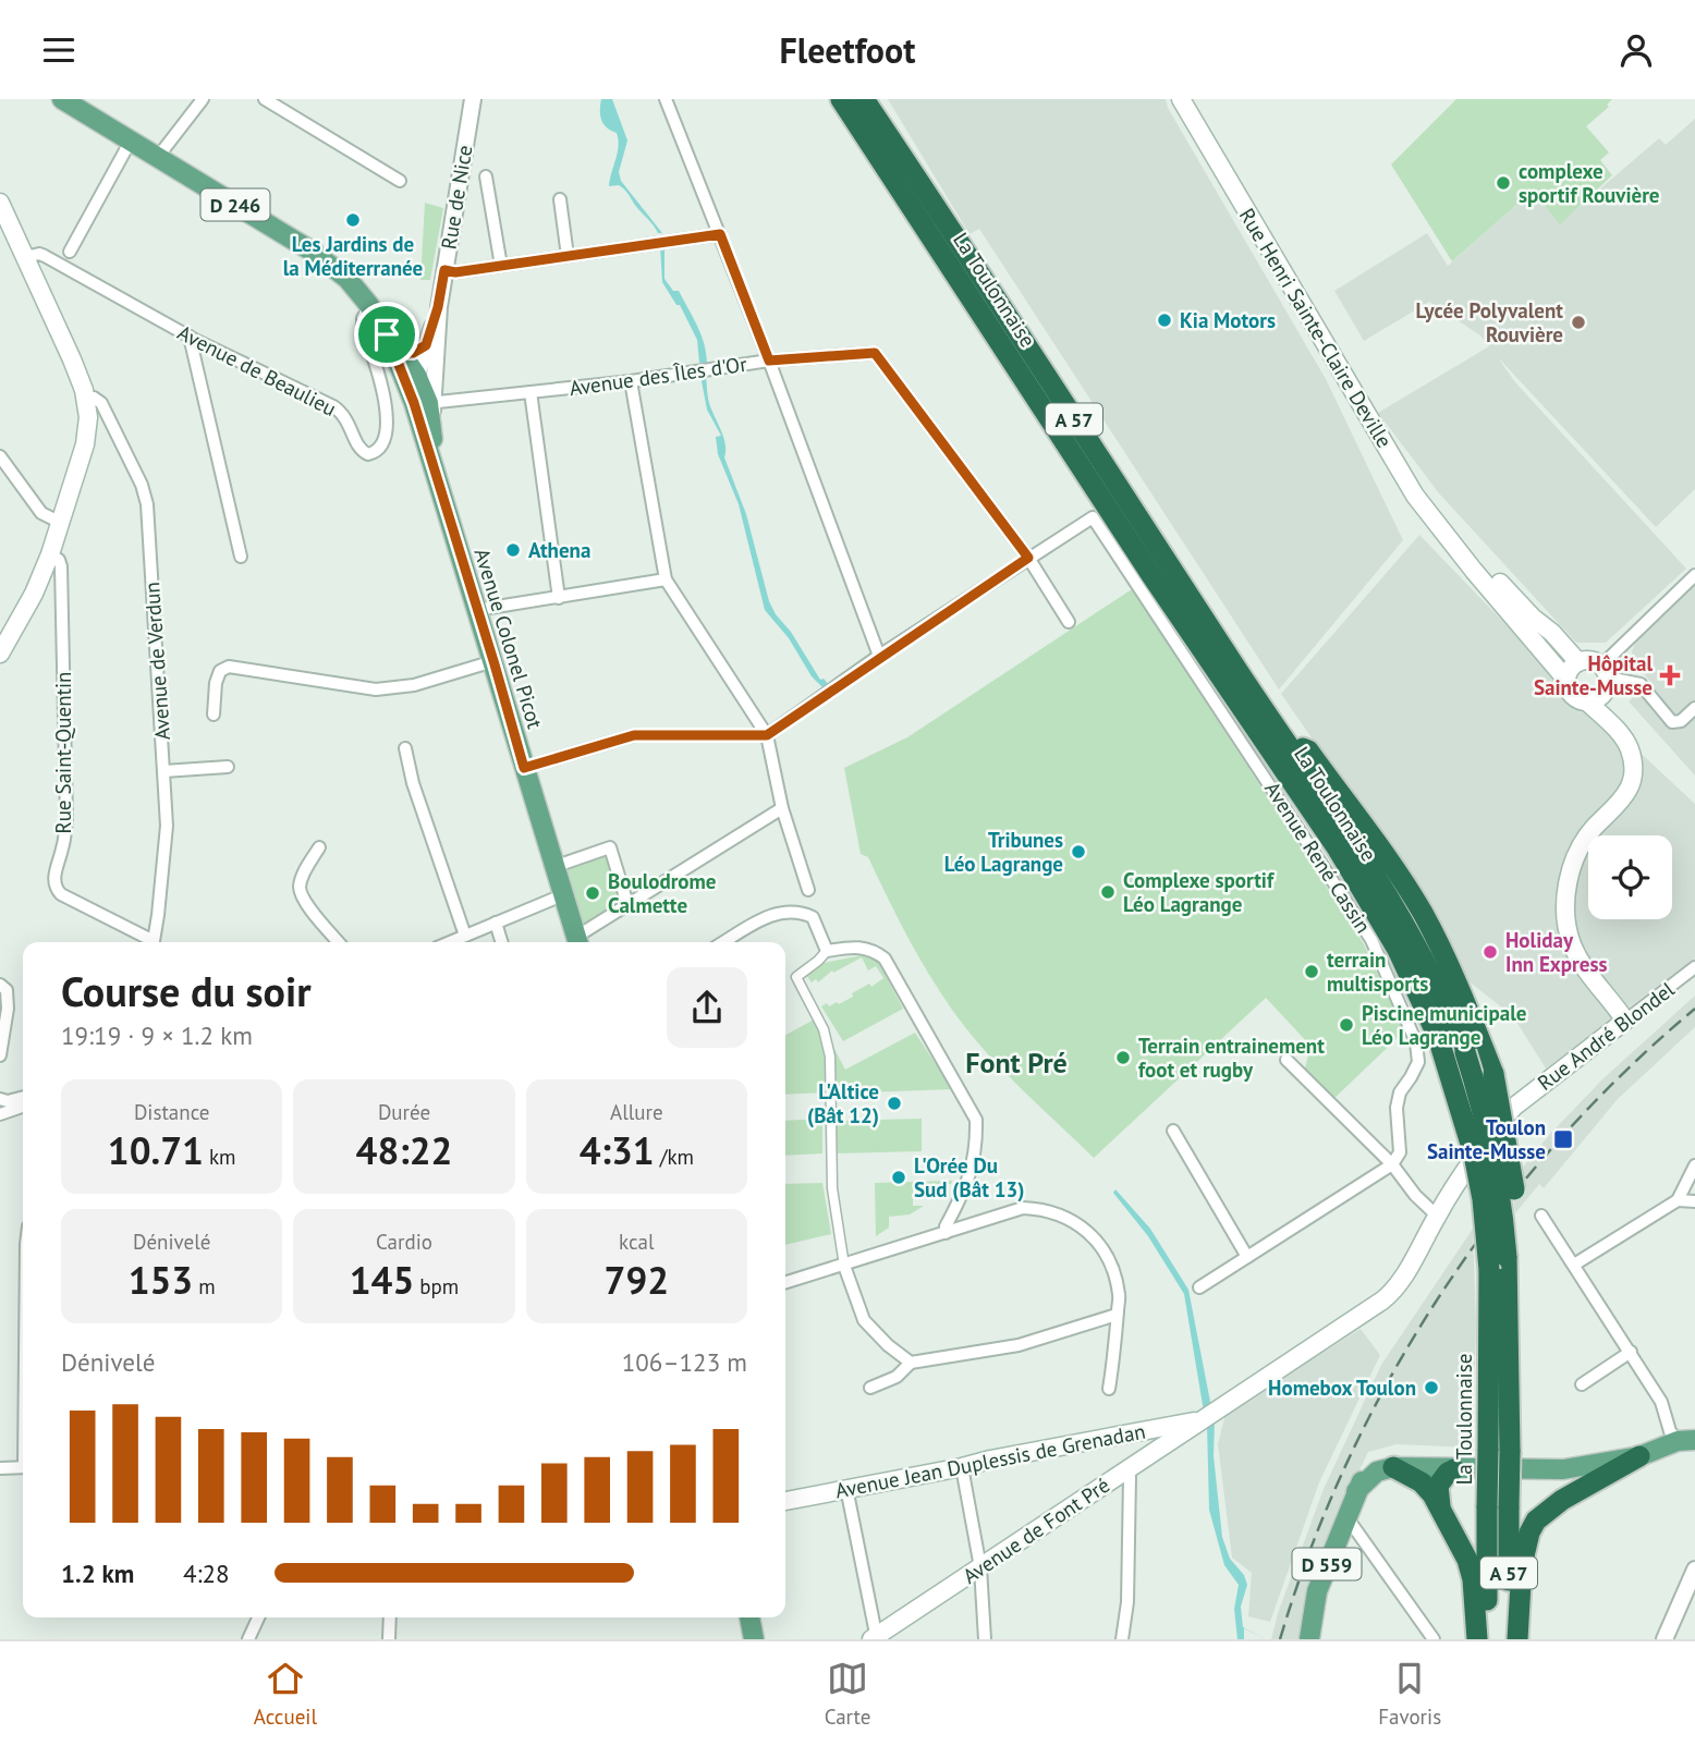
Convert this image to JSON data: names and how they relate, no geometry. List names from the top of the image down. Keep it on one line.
{"streets":{"highway":["La Toulonnaise","A 57"],"main road":["D 246","Rue Henri Sainte-Claire Deville","Avenue Colonel Picot","Rue André Blondel","Avenue Jean Duplessis de Grenadan","Avenue de Font Pré","D 559"],"street":["Rue de Nice","Avenue de Beaulieu","Avenue des Îles d'Or","Avenue de Verdun","Rue Saint-Quentin","Avenue René Cassin"]},"crossings":[["Rue de Nice","Avenue des Îles d'Or"],["Rue de Nice","Avenue Colonel Picot"],["La Toulonnaise","D 559"],["Avenue de Beaulieu","Avenue Colonel Picot"],["Avenue des Îles d'Or","Avenue Colonel Picot"],["Avenue des Îles d'Or","Avenue René Cassin"],["Rue André Blondel","Avenue de Font Pré"],["Avenue Jean Duplessis de Grenadan","Avenue de Font Pré"]],"districts":["Font Pré"],"places":{"other":["complexe sportif Rouvière","Les Jardins de la Méditerranée","Kia Motors","Lycée Polyvalent Rouvière","Athena","Tribunes Léo Lagrange","Complexe sportif Léo Lagrange","Boulodrome Calmette","Holiday Inn Express","terrain multisports","Piscine municipale Léo Lagrange","Terrain entrainement foot et rugby","L'Altice (Bât 12)","L'Orée Du Sud (Bât 13)","Homebox Toulon"],"health":["Hôpital Sainte-Musse"],"transit":["Toulon Sainte-Musse"]},"page":{"header":"Fleetfoot","heading":["Course du soir","19:19 · 9 × 1.2 km"],"stats":[["Distance","10.71 km"],["Durée","48:22"],["Allure","4:31 /km"],["Dénivelé","153 m"],["Cardio","145 bpm"],["kcal","792"]],"chart":["Dénivelé","106–123 m"],"list":[{"name":"1.2 km","note":"4:28"}],"tabs":["Accueil","Carte","Favoris"]}}
